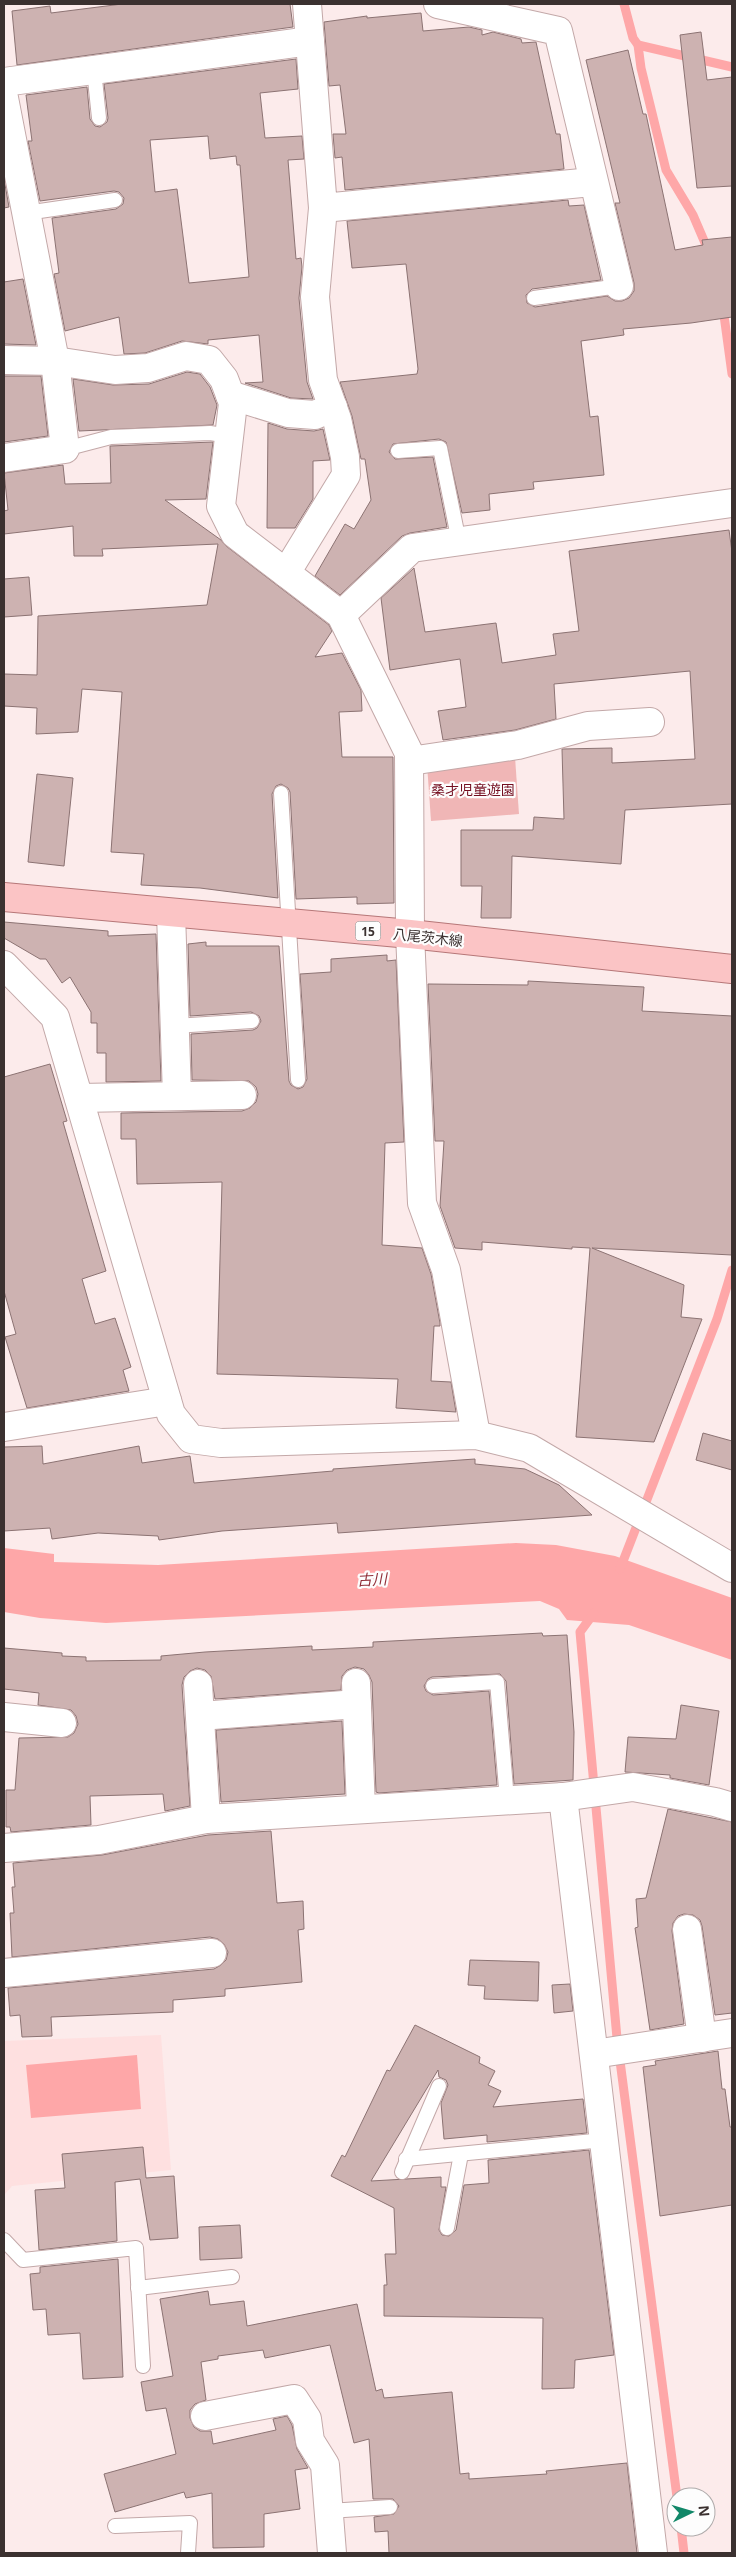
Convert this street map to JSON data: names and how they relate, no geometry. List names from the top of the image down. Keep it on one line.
{"streets":{"main road":["15","八尾茨木線"]},"water":["古川"],"parks":["桑才児童遊園"],"north":"right"}
